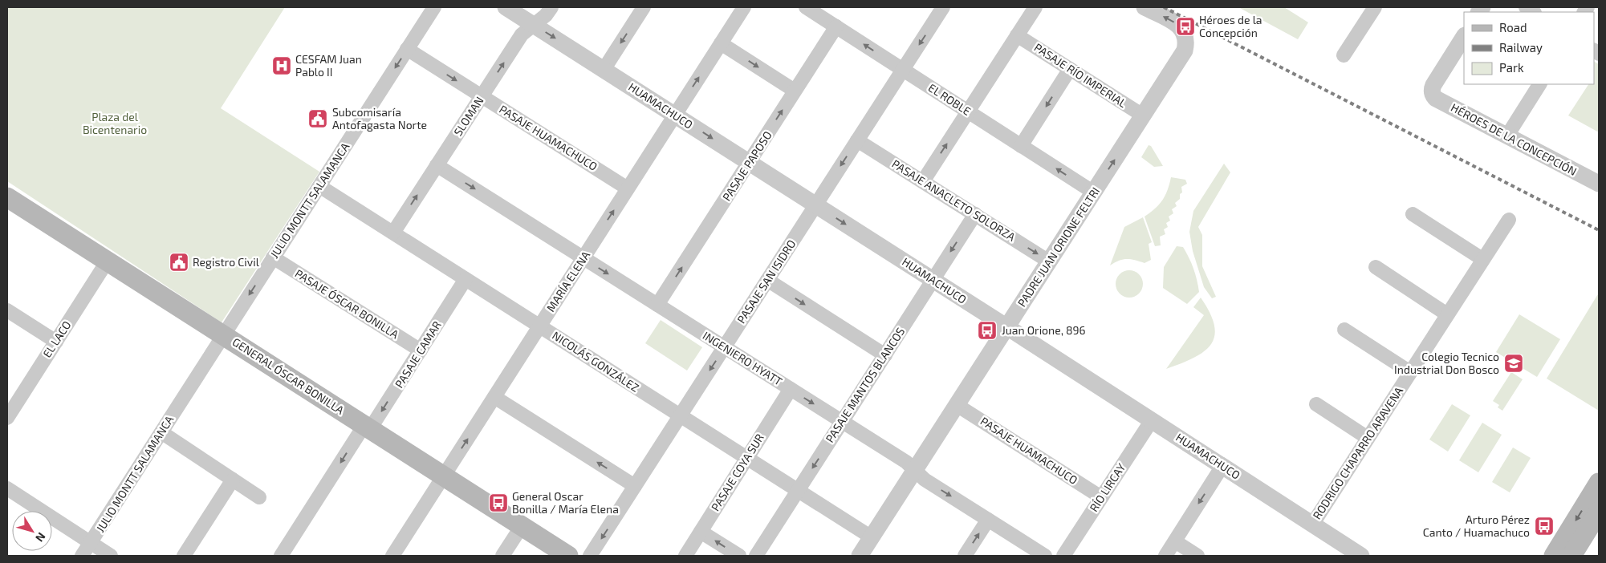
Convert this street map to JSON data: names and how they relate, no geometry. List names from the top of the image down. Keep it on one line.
{"streets":{"main road":["GENERAL ÓSCAR BONILLA"],"street":["PASAJE RÍO IMPERIAL","EL ROBLE","HUAMACHUCO","SLOMAN","PASAJE HUAMACHUCO","HÉROES DE LA CONCEPCIÓN","PASAJE PAPOSO","JULIO MONTT SALAMANCA","PASAJE ANACLETO SOLORZA","PADRE JUAN ORIONE FELTRI","MARÍA ELENA","PASAJE SAN ISIDRO","PASAJE ÓSCAR BONILLA","EL LACO","PASAJE CAMAR","INGENIERO HYATT","NICOLÁS GONZÁLEZ","PASAJE MANTOS BLANCOS","RODRIGO CHAPARRO ARAVENA","PASAJE COYA SUR","RÍO LIRCAY"]},"crossings":[["PASAJE RÍO IMPERIAL","PADRE JUAN ORIONE FELTRI"],["EL ROBLE","PASAJE PAPOSO"],["EL ROBLE","PADRE JUAN ORIONE FELTRI"],["EL ROBLE","PASAJE SAN ISIDRO"],["HUAMACHUCO","SLOMAN"],["HUAMACHUCO","PASAJE PAPOSO"],["HUAMACHUCO","PADRE JUAN ORIONE FELTRI"],["HUAMACHUCO","MARÍA ELENA"],["HUAMACHUCO","PASAJE SAN ISIDRO"],["HUAMACHUCO","PASAJE MANTOS BLANCOS"],["HUAMACHUCO","RODRIGO CHAPARRO ARAVENA"],["HUAMACHUCO","RÍO LIRCAY"],["SLOMAN","PASAJE HUAMACHUCO"],["SLOMAN","INGENIERO HYATT"],["SLOMAN","NICOLÁS GONZÁLEZ"],["PASAJE HUAMACHUCO","JULIO MONTT SALAMANCA"],["PASAJE HUAMACHUCO","PADRE JUAN ORIONE FELTRI"],["PASAJE HUAMACHUCO","MARÍA ELENA"],["PASAJE HUAMACHUCO","RÍO LIRCAY"],["PASAJE PAPOSO","INGENIERO HYATT"],["JULIO MONTT SALAMANCA","PASAJE ÓSCAR BONILLA"],["JULIO MONTT SALAMANCA","NICOLÁS GONZÁLEZ"],["JULIO MONTT SALAMANCA","GENERAL ÓSCAR BONILLA"],["PASAJE ANACLETO SOLORZA","PADRE JUAN ORIONE FELTRI"],["PASAJE ANACLETO SOLORZA","PASAJE SAN ISIDRO"],["PASAJE ANACLETO SOLORZA","PASAJE MANTOS BLANCOS"],["PADRE JUAN ORIONE FELTRI","INGENIERO HYATT"],["PADRE JUAN ORIONE FELTRI","NICOLÁS GONZÁLEZ"],["MARÍA ELENA","INGENIERO HYATT"],["MARÍA ELENA","NICOLÁS GONZÁLEZ"],["MARÍA ELENA","GENERAL ÓSCAR BONILLA"],["PASAJE SAN ISIDRO","INGENIERO HYATT"],["PASAJE SAN ISIDRO","NICOLÁS GONZÁLEZ"],["PASAJE ÓSCAR BONILLA","PASAJE CAMAR"],["EL LACO","GENERAL ÓSCAR BONILLA"],["PASAJE CAMAR","NICOLÁS GONZÁLEZ"],["PASAJE CAMAR","GENERAL ÓSCAR BONILLA"],["INGENIERO HYATT","PASAJE MANTOS BLANCOS"],["INGENIERO HYATT","PASAJE COYA SUR"],["NICOLÁS GONZÁLEZ","PASAJE MANTOS BLANCOS"],["NICOLÁS GONZÁLEZ","PASAJE COYA SUR"]],"one_way":["EL ROBLE","SLOMAN","PASAJE PAPOSO","JULIO MONTT SALAMANCA","PASAJE ANACLETO SOLORZA","MARÍA ELENA","PASAJE SAN ISIDRO","PASAJE CAMAR","INGENIERO HYATT","PASAJE MANTOS BLANCOS"],"parks":["Plaza del Bicentenario"],"places":{"bus stop":["Héroes de la Concepción","Juan Orione, 896","General Oscar Bonilla / María Elena","Arturo Pérez Canto / Huamachuco"],"hospital":["CESFAM Juan Pablo II"],"public building":["Subcomisaría Antofagasta Norte","Registro Civil"],"school or university":["Colegio Tecnico Industrial Don Bosco"]},"legend":["Road","Railway","Park"],"north":"bottom right"}
